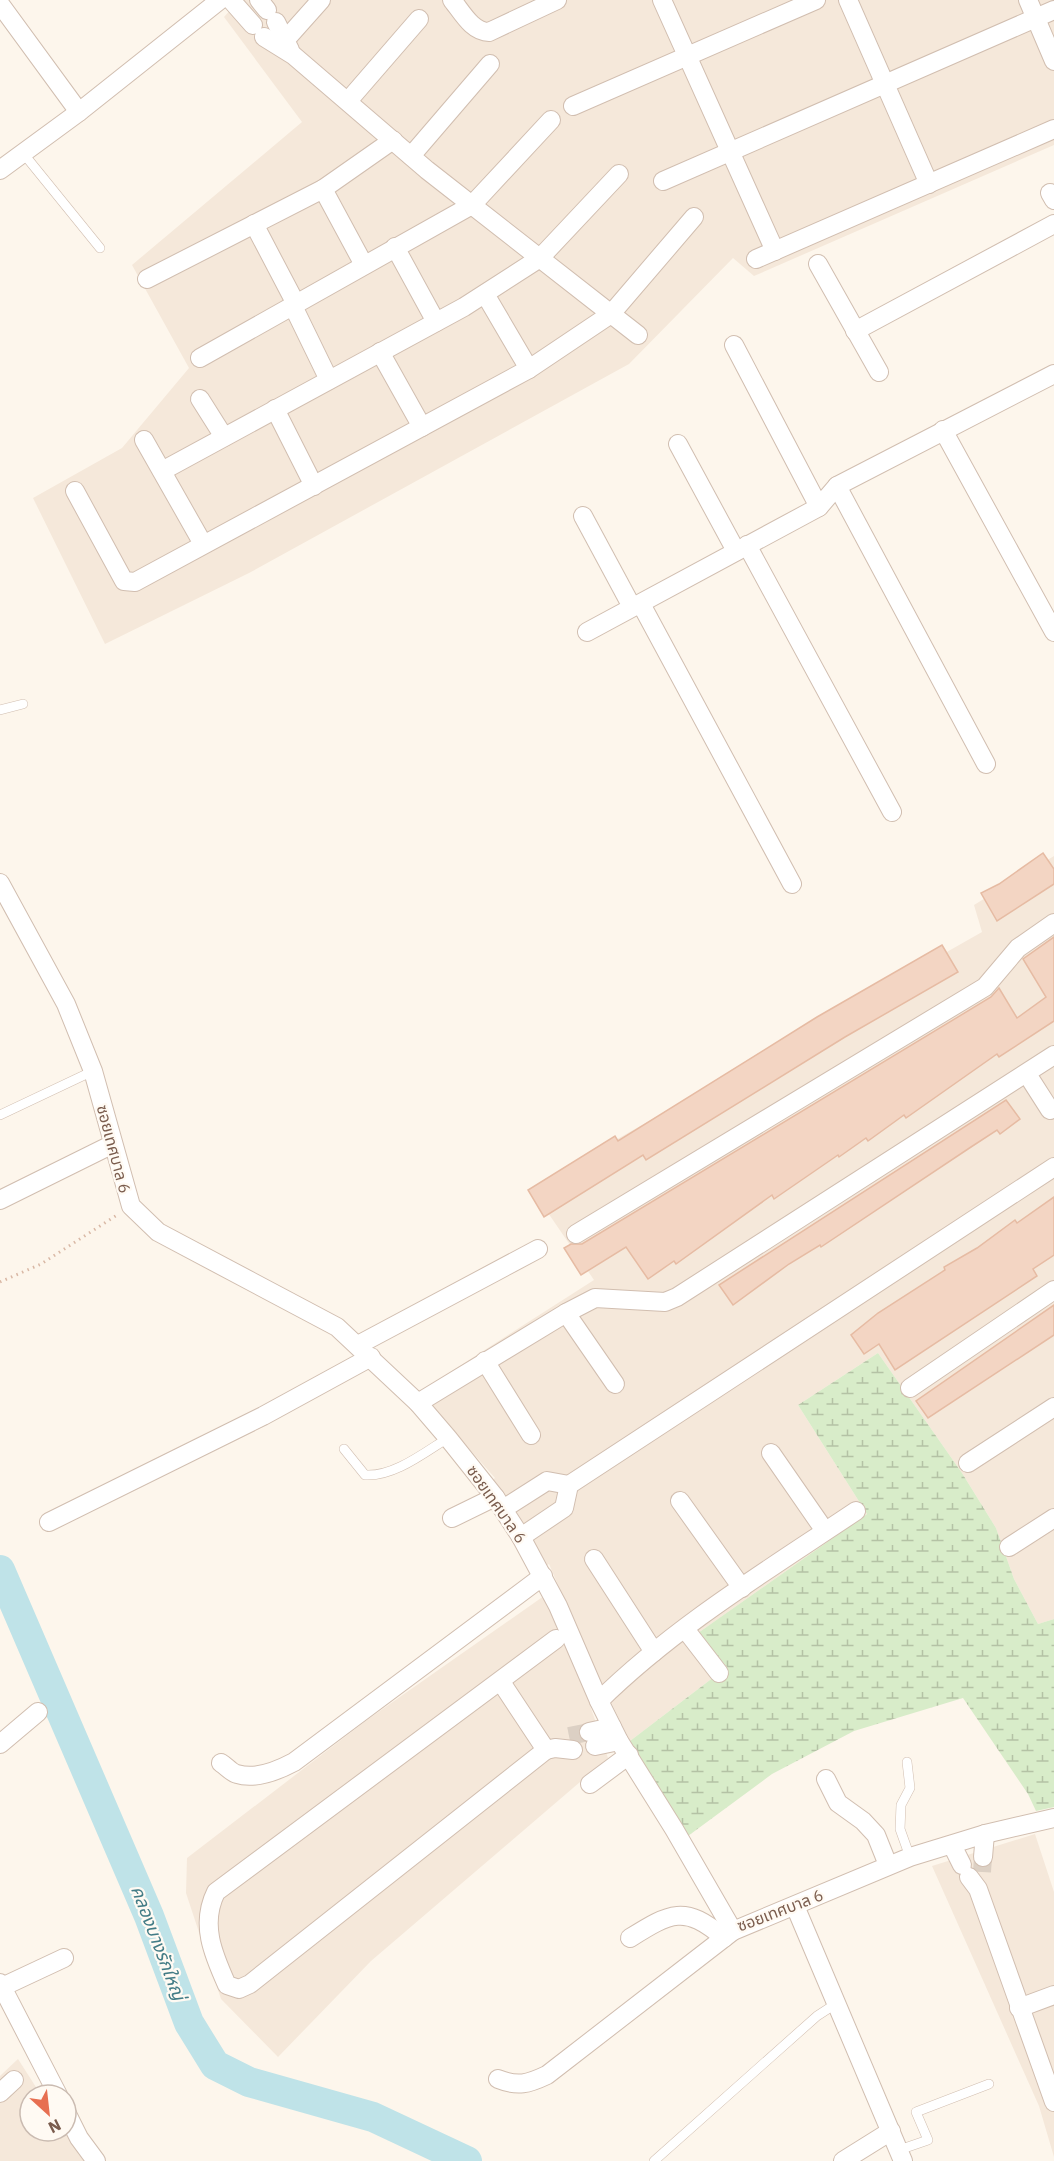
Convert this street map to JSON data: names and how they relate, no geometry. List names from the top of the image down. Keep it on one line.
{"streets":{"street":["ซอยเทศบาล 6"]},"water":["คลองบางรักใหญ่"],"north":"bottom right"}
